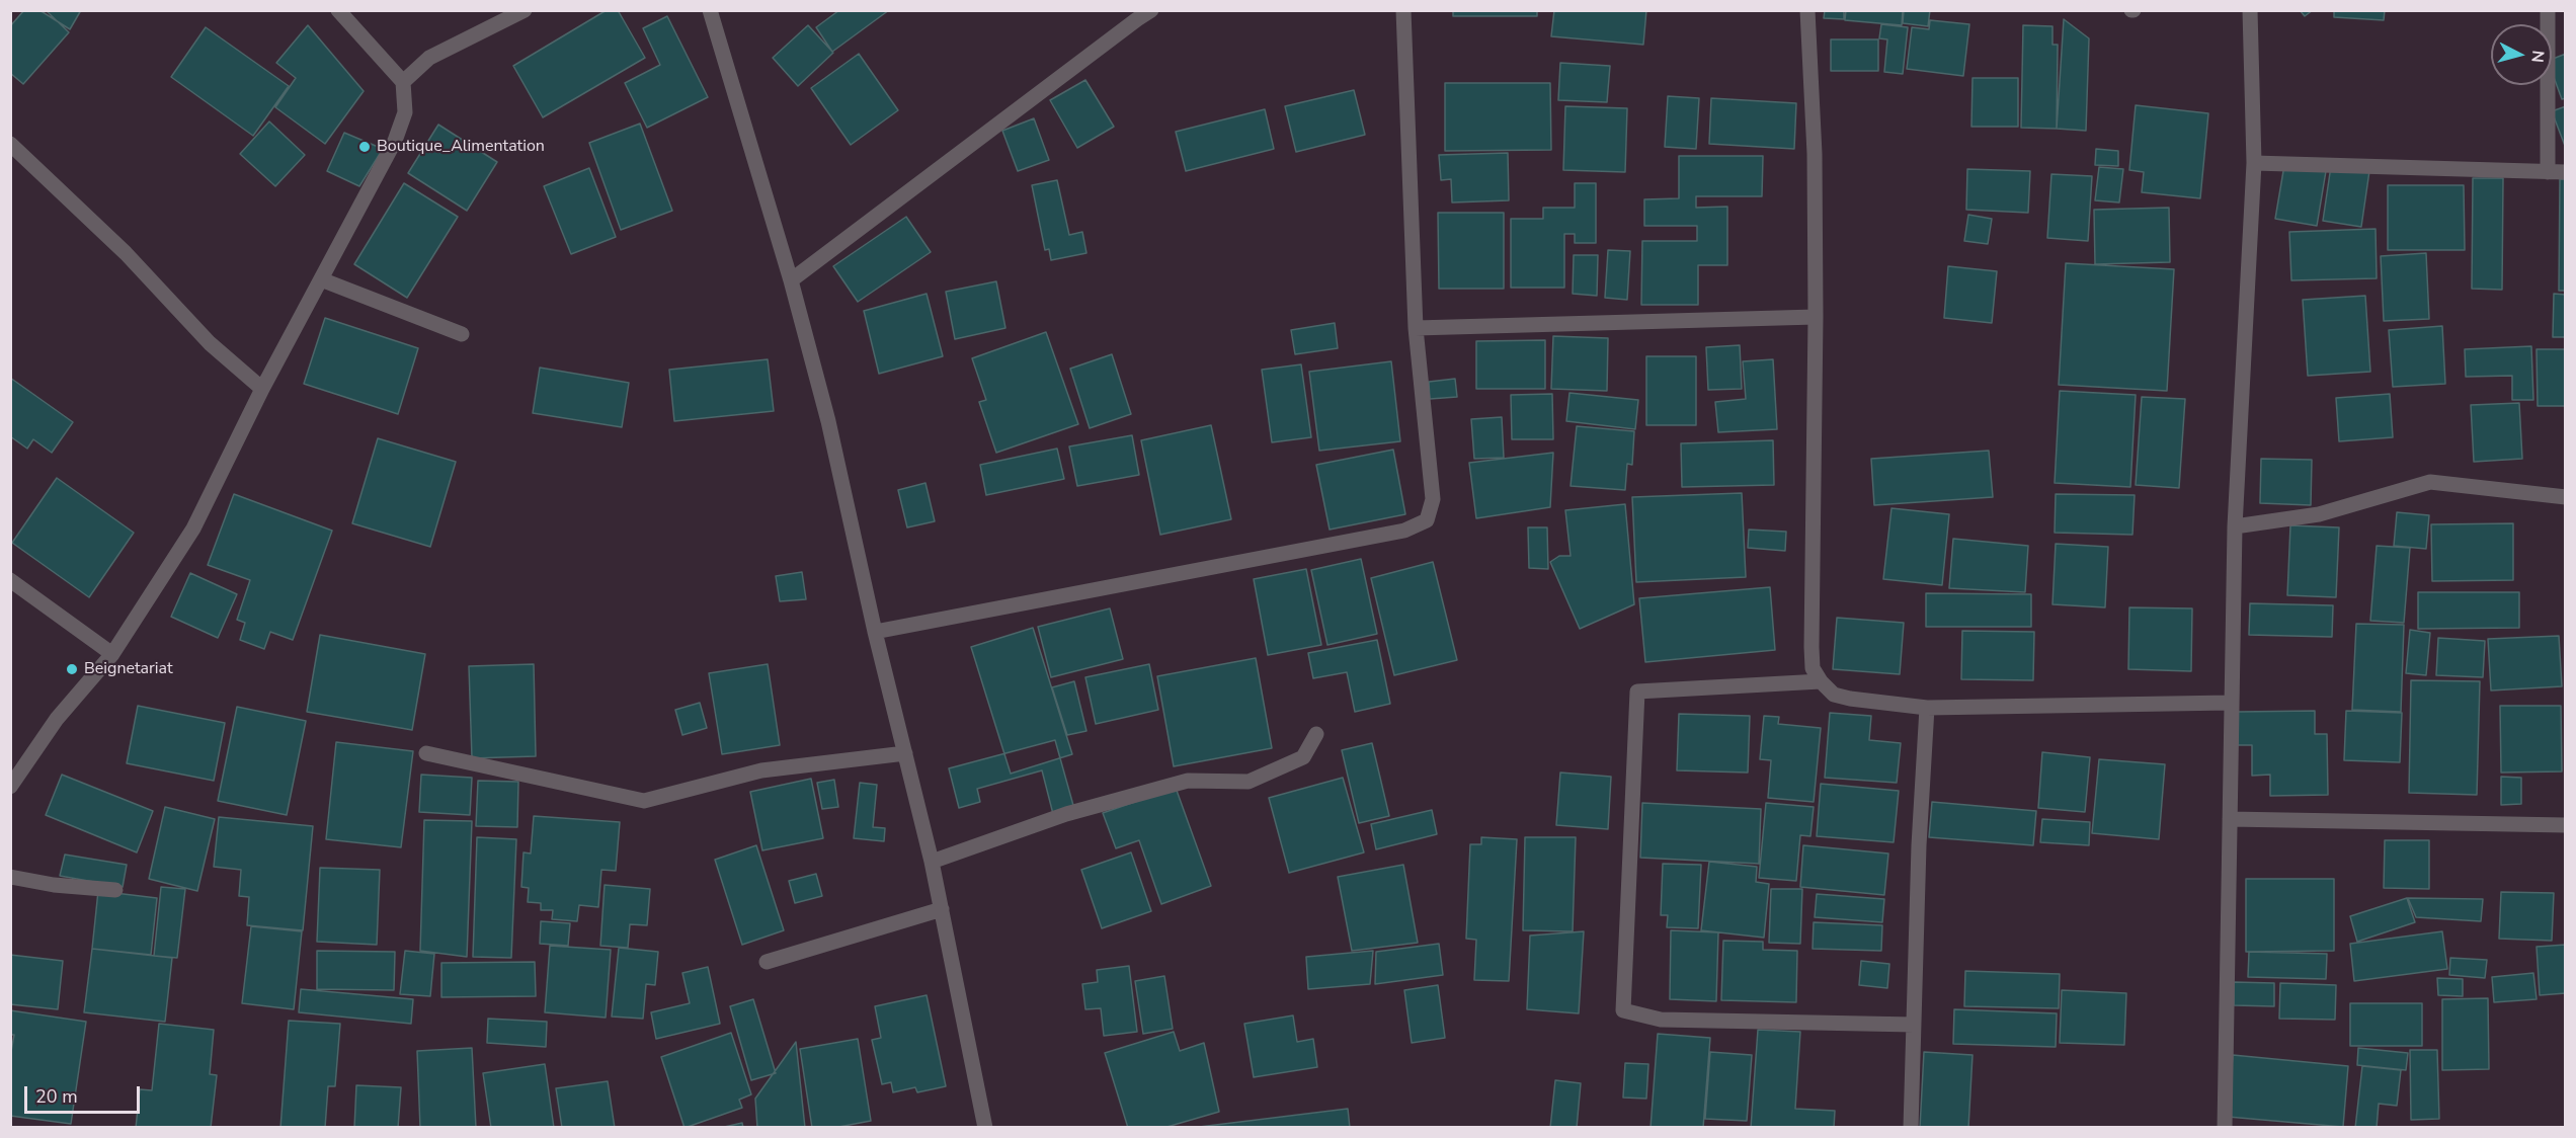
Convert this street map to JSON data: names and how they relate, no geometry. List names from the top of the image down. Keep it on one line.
{"places":["Boutique_Alimentation","Beignetariat"],"scale_bar":"20 m","north":"right"}
